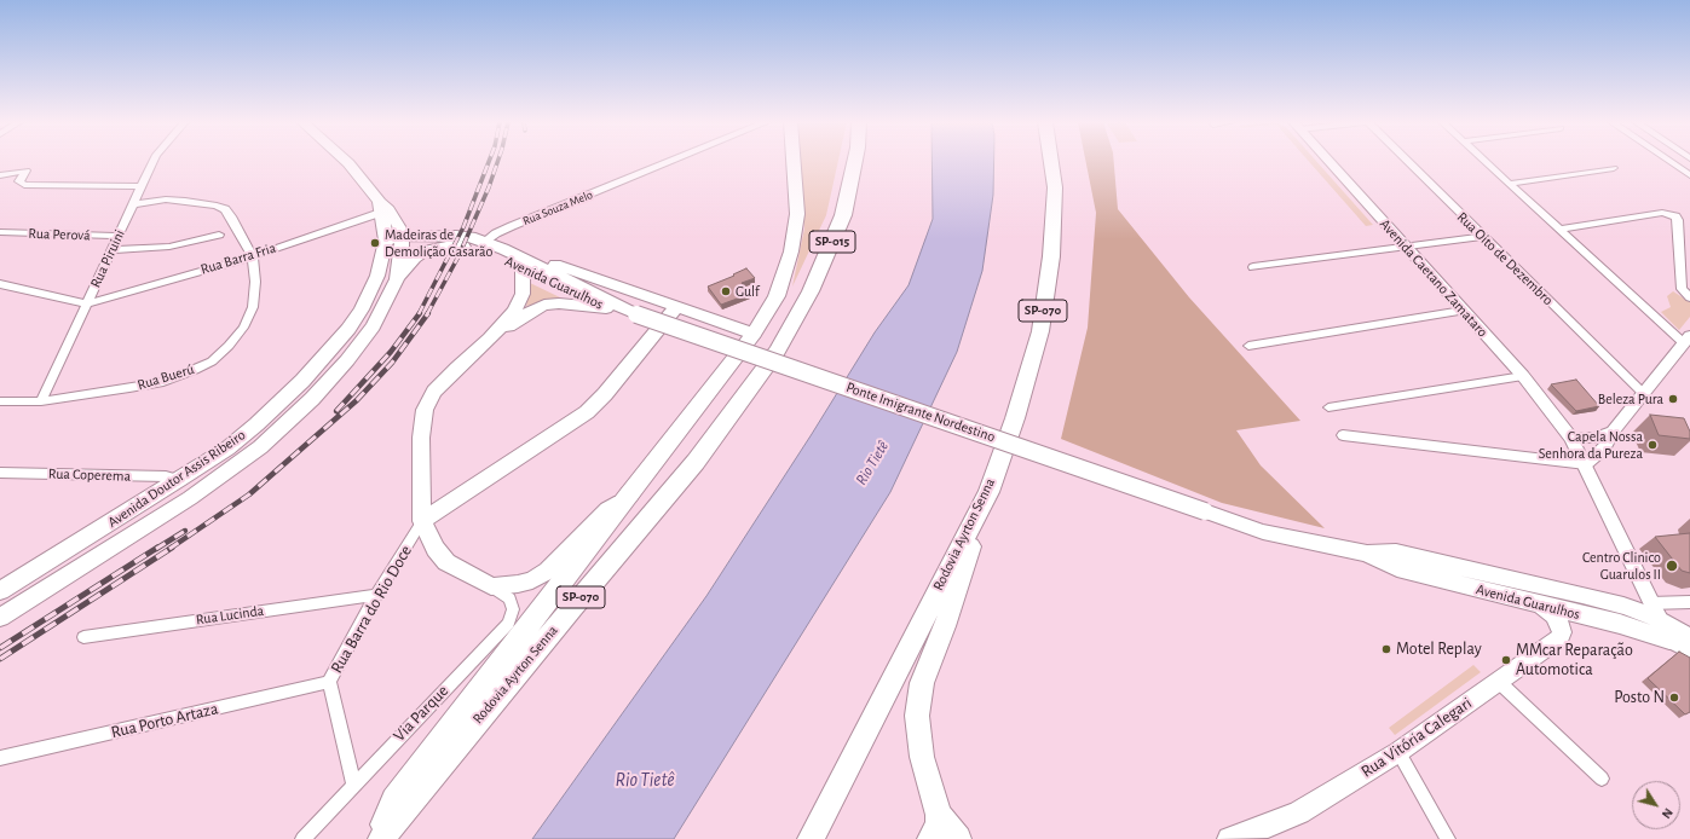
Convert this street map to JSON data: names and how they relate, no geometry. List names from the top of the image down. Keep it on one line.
{"streets":{"highway":["SP-015","SP-070","Rodovia Ayrton Senna"],"main road":["Avenida Caetano Zamataro","Avenida Guarulhos","Ponte Imigrante Nordestino","Avenida Doutor Assis Ribeiro","Rua Vitória Calegari"],"street":["Rua Souza Melo","Rua Perová","Rua Piruini","Rua Barra Fria","Rua Oito de Dezembro","Rua Buerú","Rua Coperema","Rua Barra do Rio Doce","Rua Lucinda","Via Parque","Rua Porto Artaza"]},"crossings":[["Rua Souza Melo","Avenida Guarulhos"],["Rua Perová","Rua Piruini"],["SP-015","Rodovia Ayrton Senna"],["Rua Piruini","Rua Barra Fria"],["Rua Piruini","Rua Buerú"],["Rua Barra Fria","Rua Buerú"],["Avenida Caetano Zamataro","Avenida Guarulhos"],["Avenida Guarulhos","Ponte Imigrante Nordestino"],["Avenida Guarulhos","Avenida Doutor Assis Ribeiro"],["Avenida Guarulhos","Rua Vitória Calegari"],["Rua Coperema","Avenida Doutor Assis Ribeiro"],["Rua Barra do Rio Doce","Rua Lucinda"],["Rua Barra do Rio Doce","Via Parque"],["Rua Barra do Rio Doce","Rua Porto Artaza"]],"water":["Rio Tietê"],"places":["Madeiras de Demolição Casarão","Gulf","Beleza Pura","Capela Nossa Senhora da Pureza","Centro Clinico Guarulos II","Motel Replay","MMcar Reparação Automotica","Posto N"],"north":"bottom right"}
